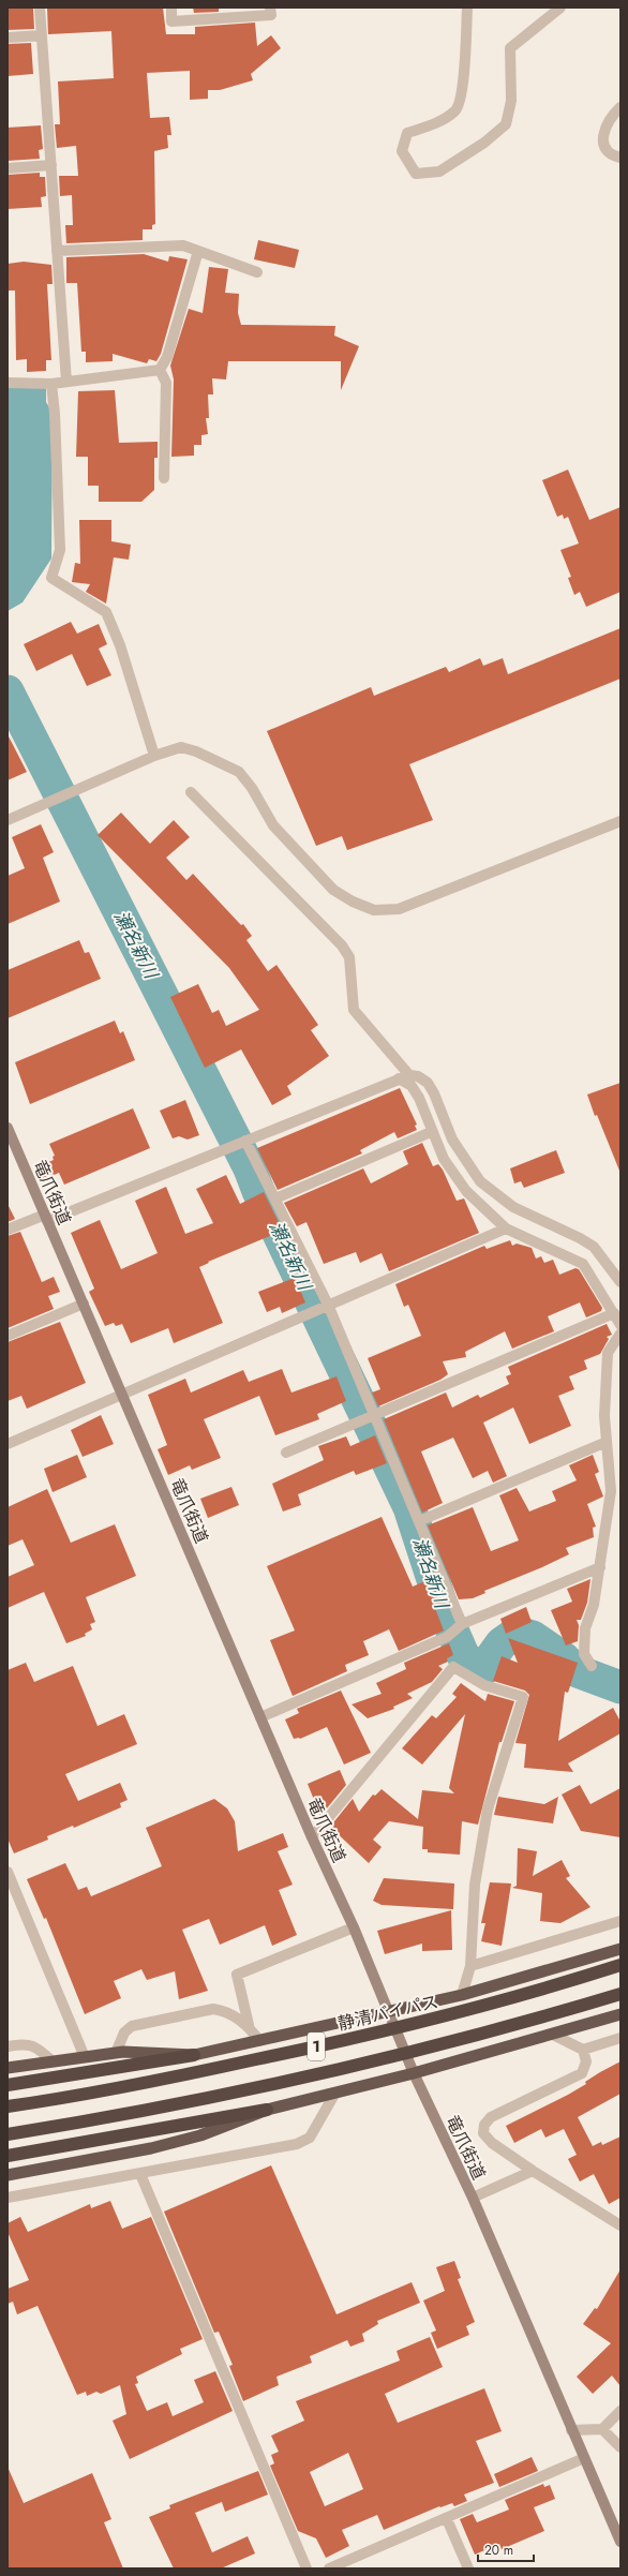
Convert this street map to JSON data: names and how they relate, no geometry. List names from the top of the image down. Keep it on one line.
{"streets":{"highway":["静清バイパス","1"],"main road":["竜爪街道"]},"crossings":[["竜爪街道","1"]],"water":["瀬名新川"],"scale_bar":"20 m"}
